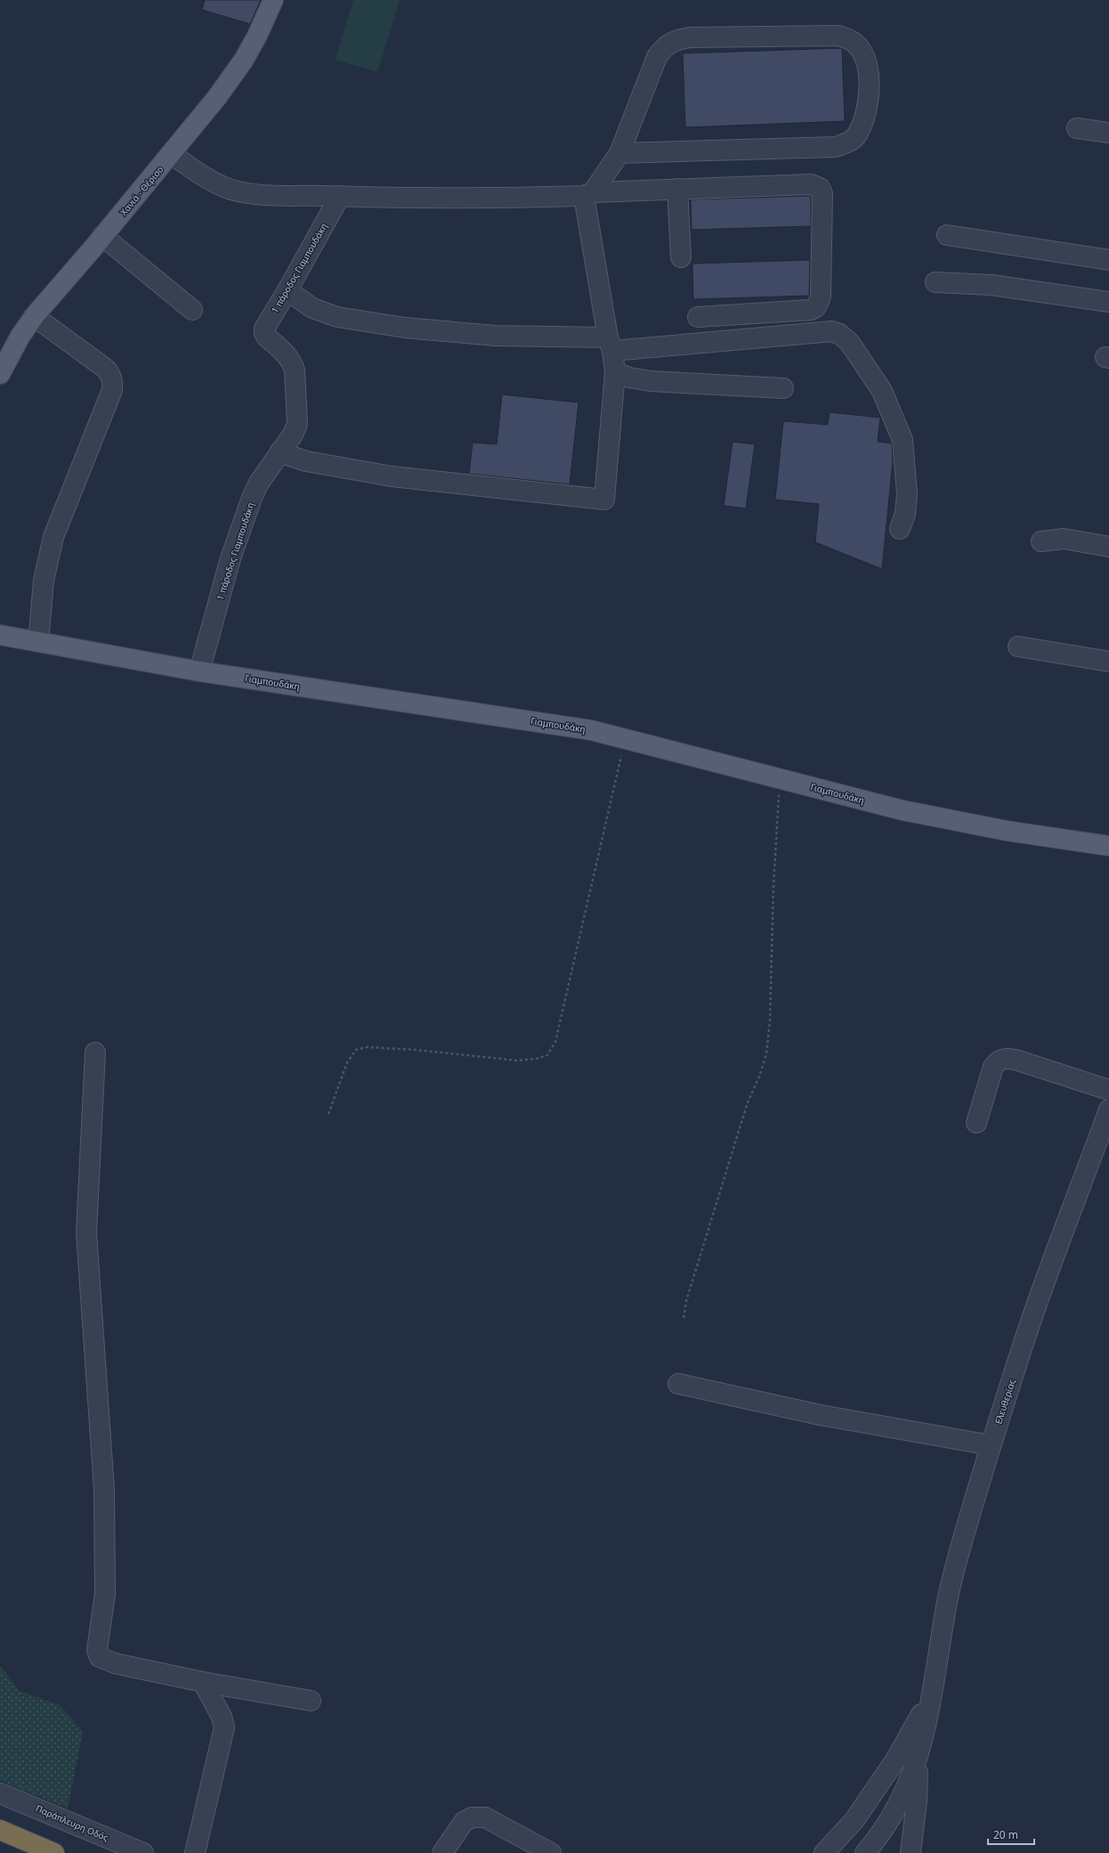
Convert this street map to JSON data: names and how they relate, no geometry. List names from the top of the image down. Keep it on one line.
{"streets":{"main road":["Χανιά - Θέρισο","Γιαμπουδάκη"],"street":["1 πάροδος Γιαμπουδάκη","Ελευθερίας","Παράπλευρη Οδός"]},"crossings":[["1 πάροδος Γιαμπουδάκη","Γιαμπουδάκη"]],"scale_bar":"20 m"}
